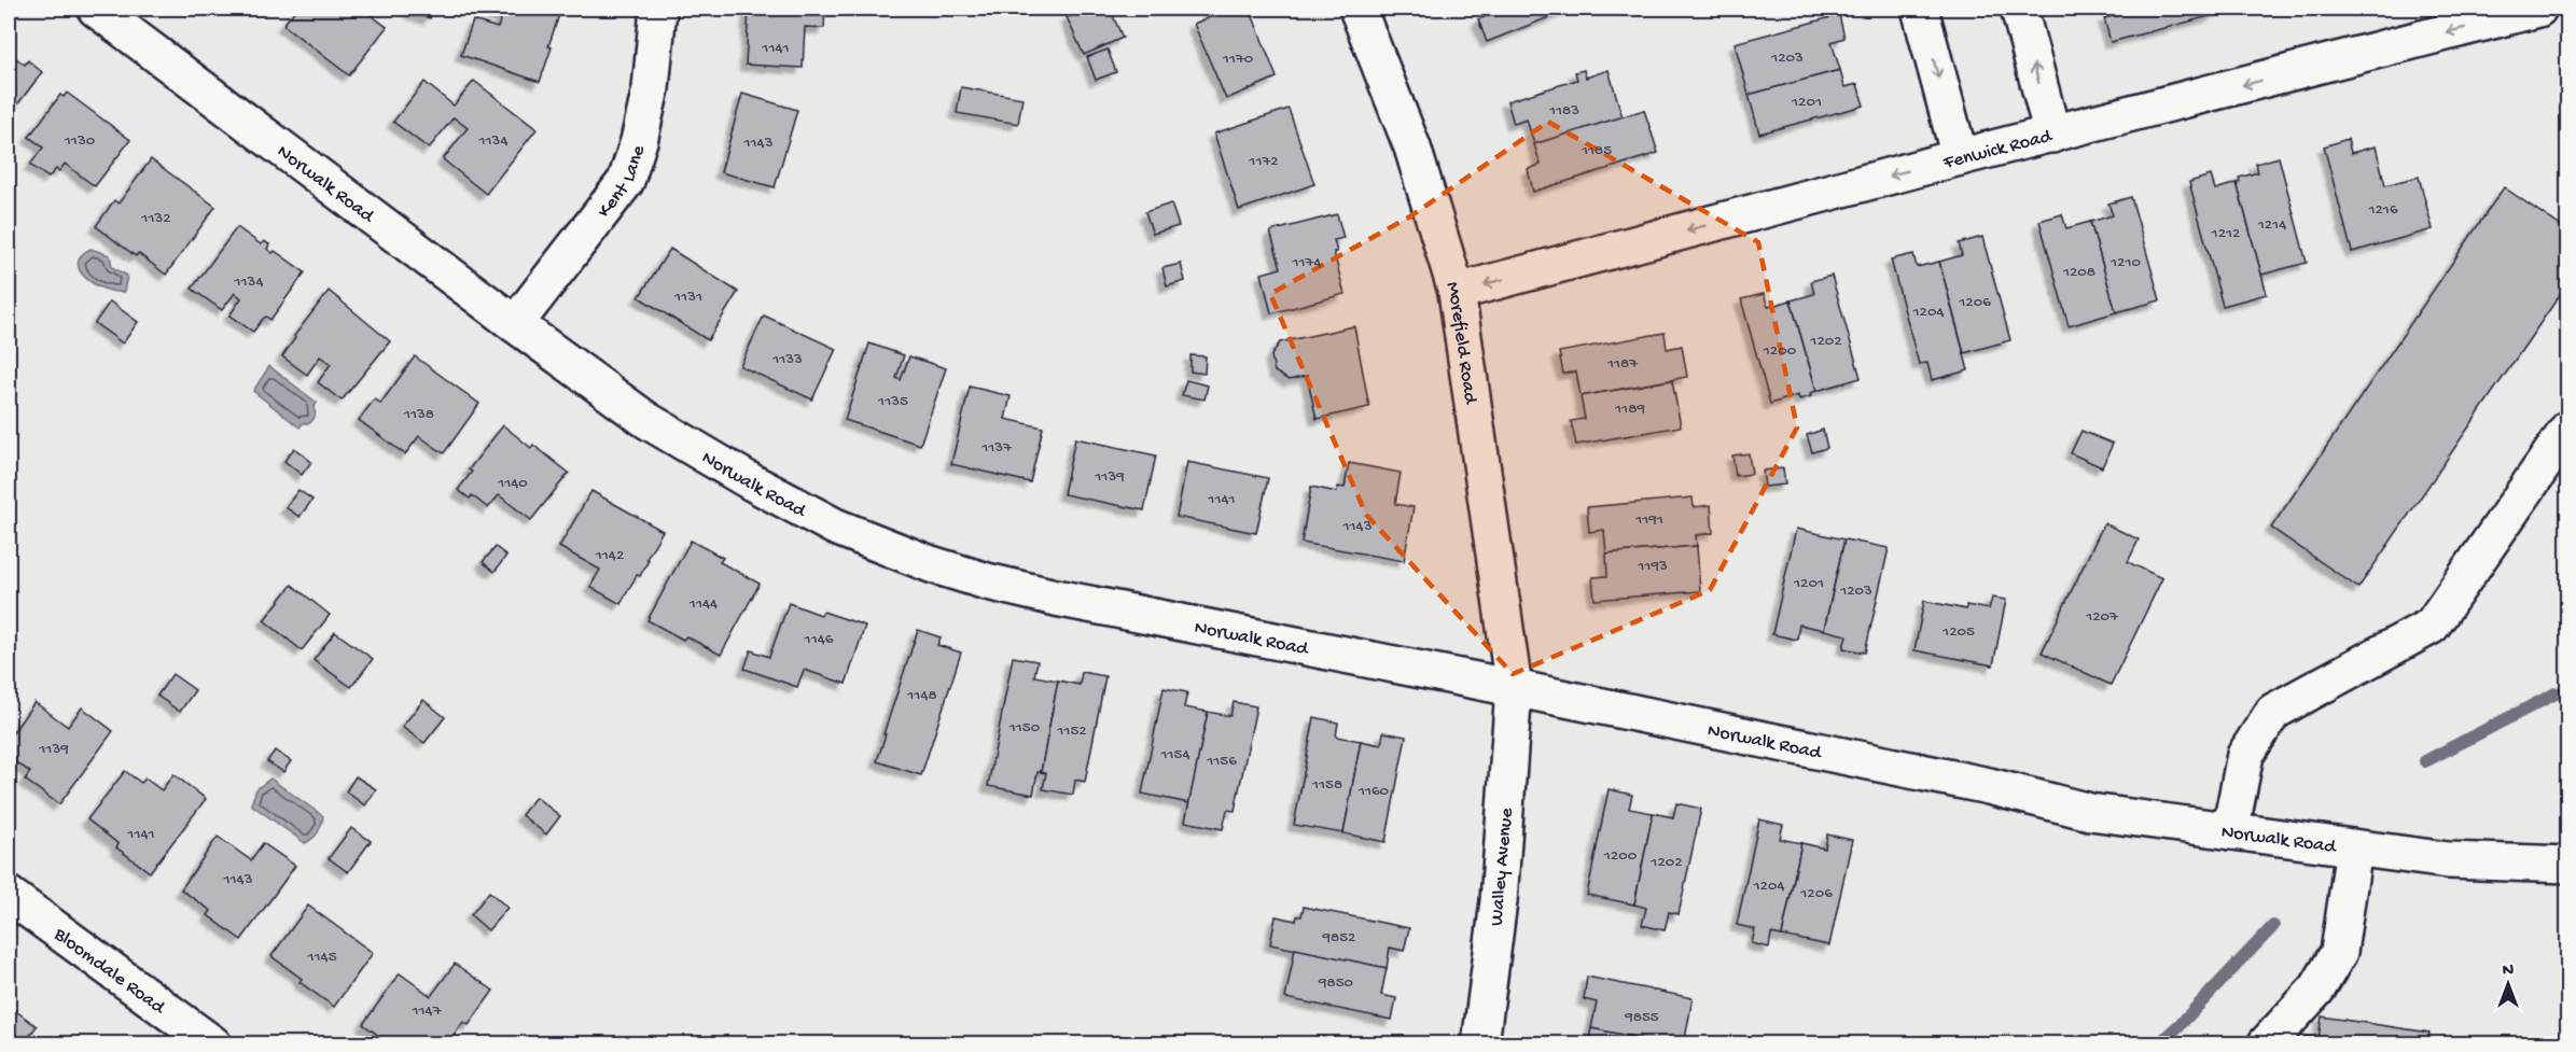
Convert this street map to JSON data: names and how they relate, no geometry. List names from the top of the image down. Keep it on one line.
{"streets":{"street":["Fenwick Road","Kent Lane","Norwalk Road","Morefield Road","Walley Avenue","Bloomdale Road"]},"crossings":[["Fenwick Road","Morefield Road"],["Kent Lane","Norwalk Road"],["Norwalk Road","Morefield Road"],["Norwalk Road","Walley Avenue"],["Morefield Road","Walley Avenue"]],"one_way":["Fenwick Road"],"house_numbers":["1141","1203","1170","1201","1183","1130","1134","1143","1185","1172","1216","1132","1214","1212","1174","1210","1208","1134","1131","1206","1204","1202","1200","1133","1187","1135","1189","1138","1137","1139","1140","1141","1191","1143","1142","1193","1201","1203","1144","1207","1205","1146","1148","1150","1152","1139","1154","1156","1158","1160","1141","1200","1202","1143","1204","1206","9852","1145","9850","1147","9855"],"north":"top"}
